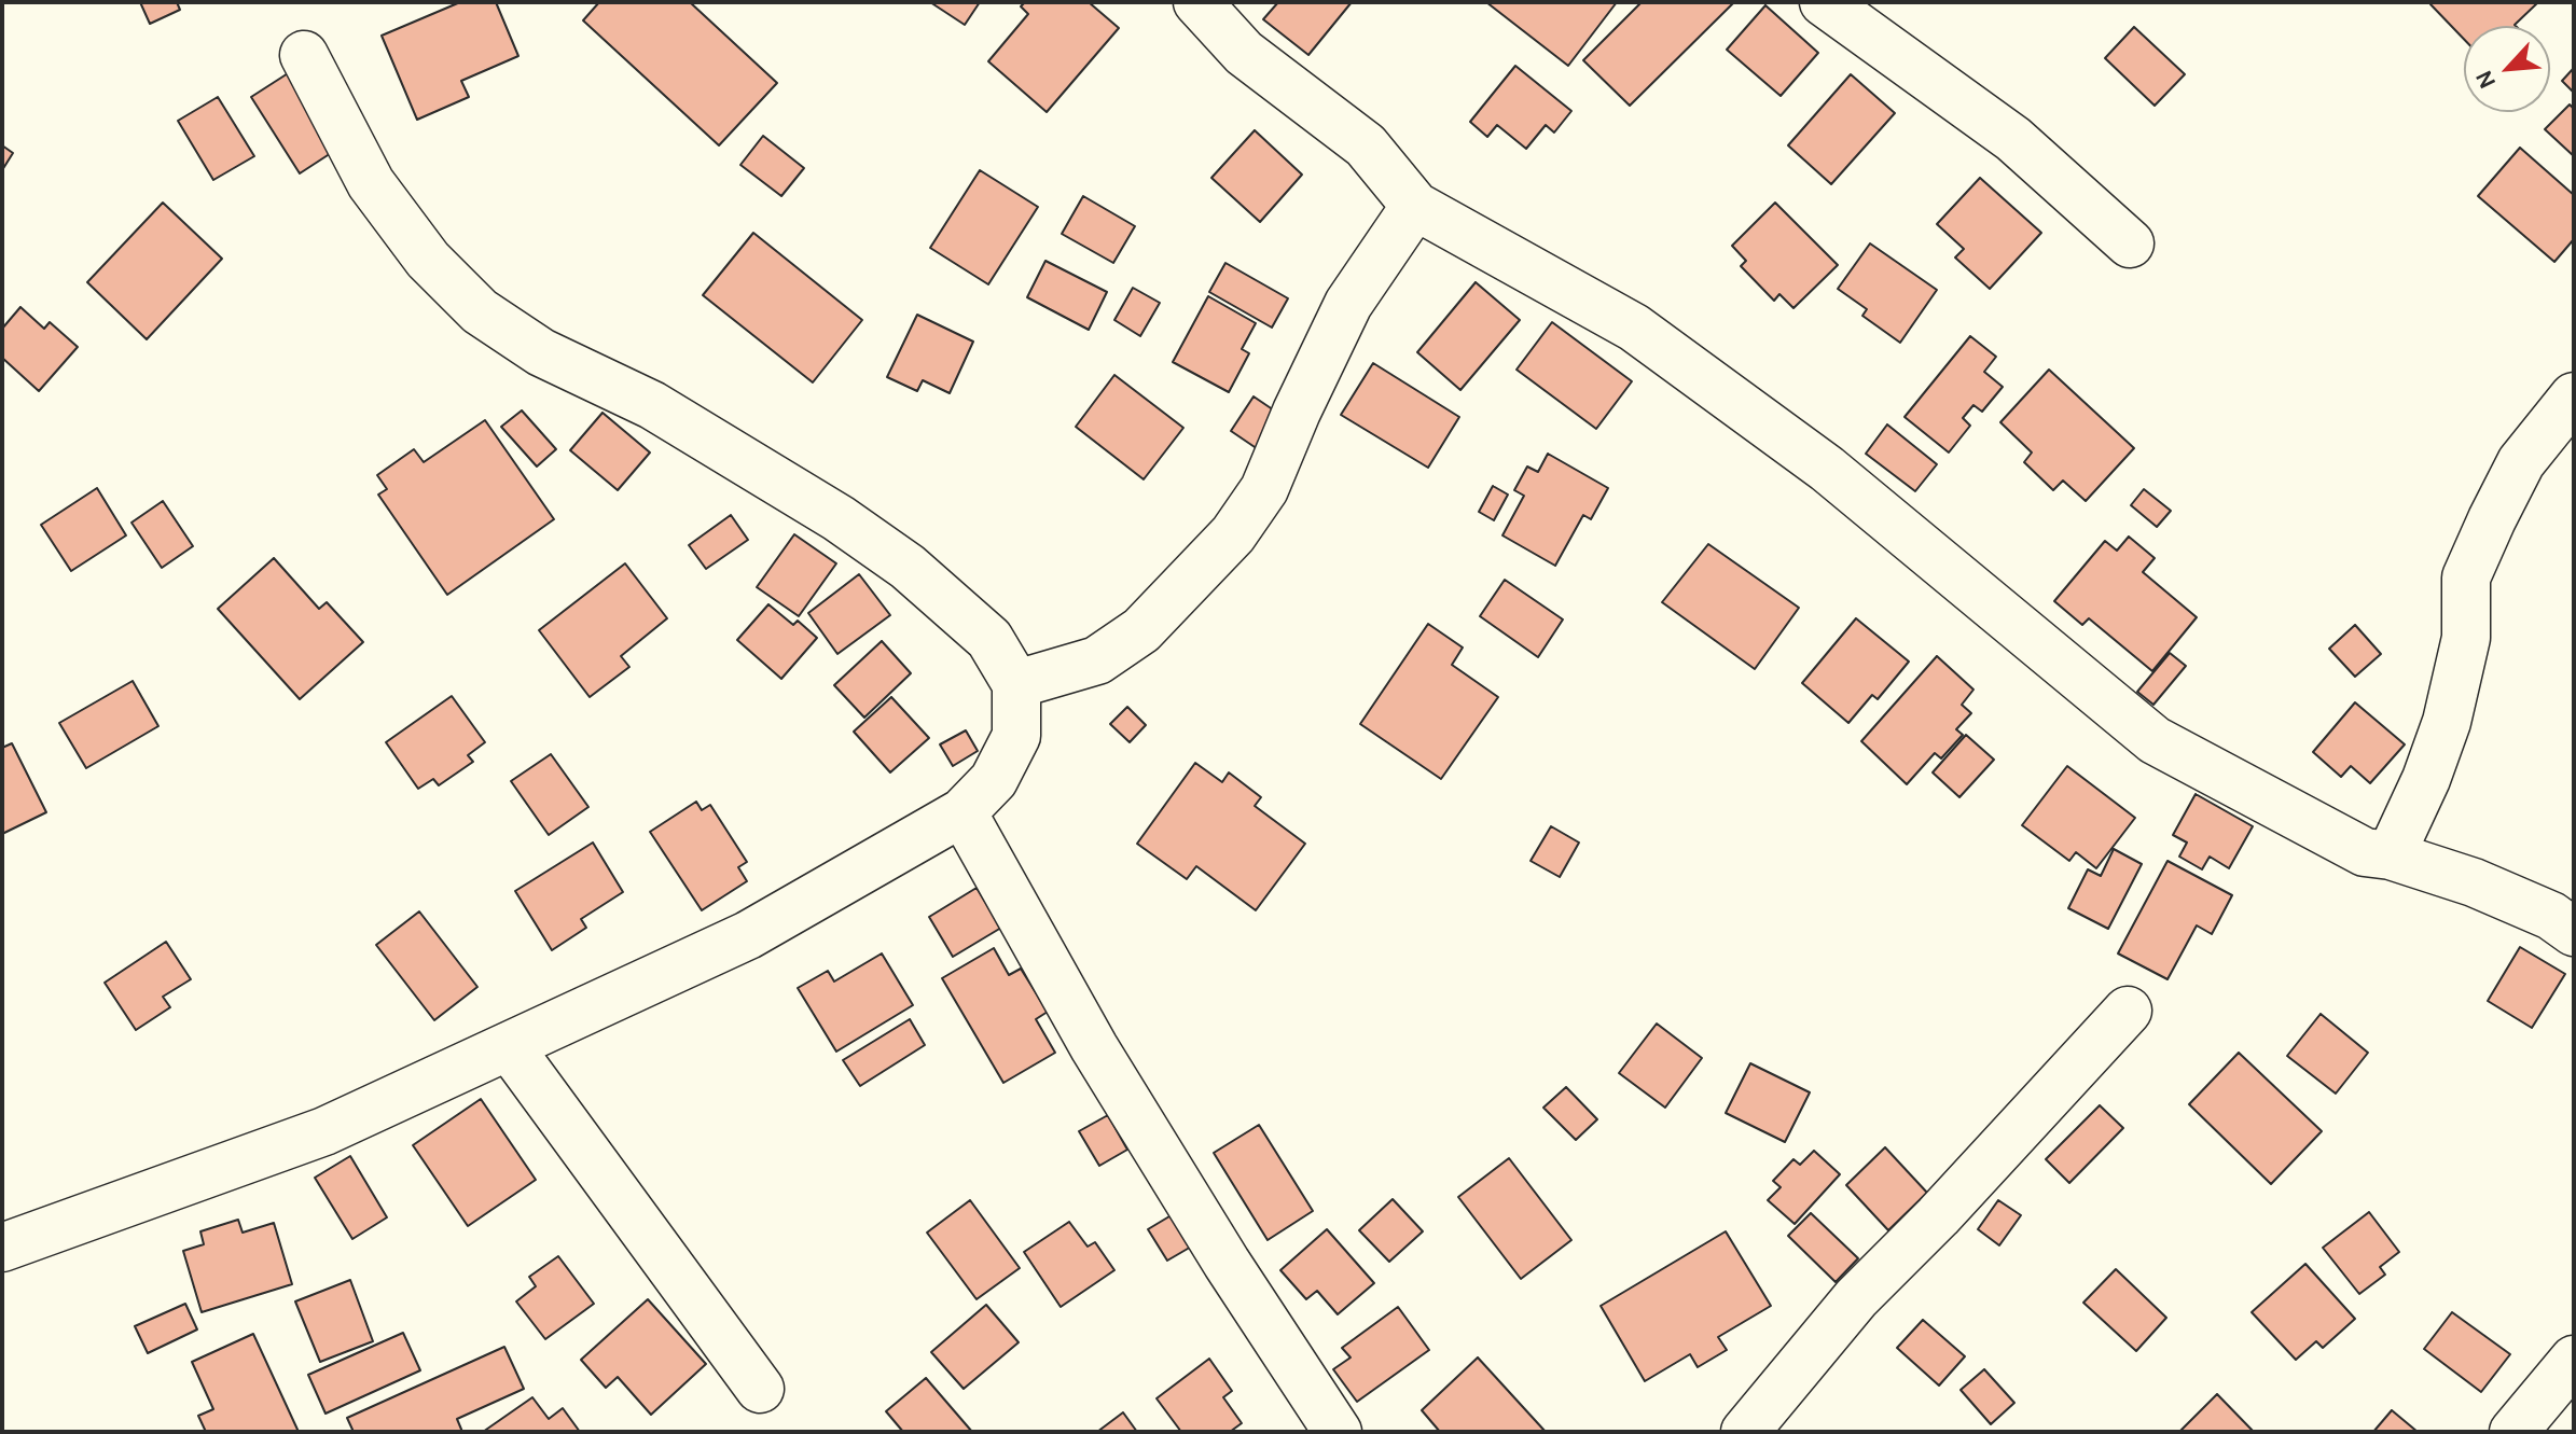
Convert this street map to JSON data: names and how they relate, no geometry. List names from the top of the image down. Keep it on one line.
{"north":"bottom left"}
